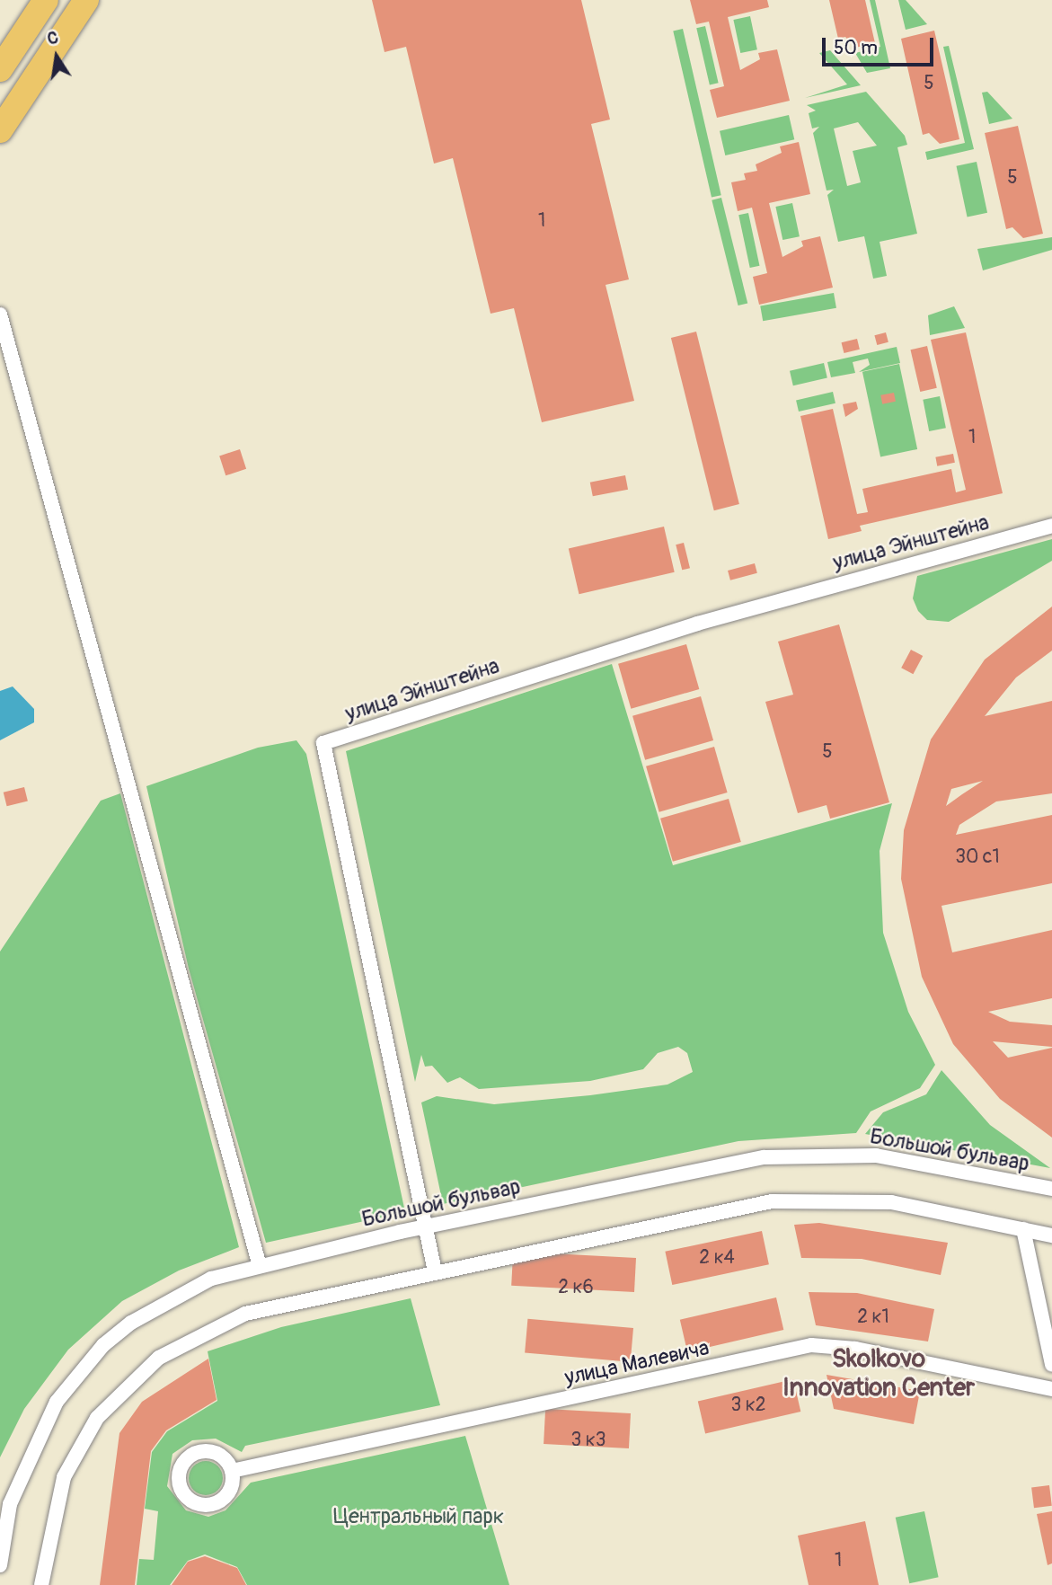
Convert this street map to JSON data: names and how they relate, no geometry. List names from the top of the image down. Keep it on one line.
{"streets":{"street":["улица Эйнштейна","Большой бульвар","улица Малевича"]},"crossings":[["улица Эйнштейна","Большой бульвар"]],"districts":["Skolkovo Innovation Center"],"parks":["Центральный парк"],"house_numbers":["5","5","1","1","5","30 с1","2 к4","2 к6","2 к1","3 к2","3 к3","1"],"scale_bar":"50 m","north":"top"}
